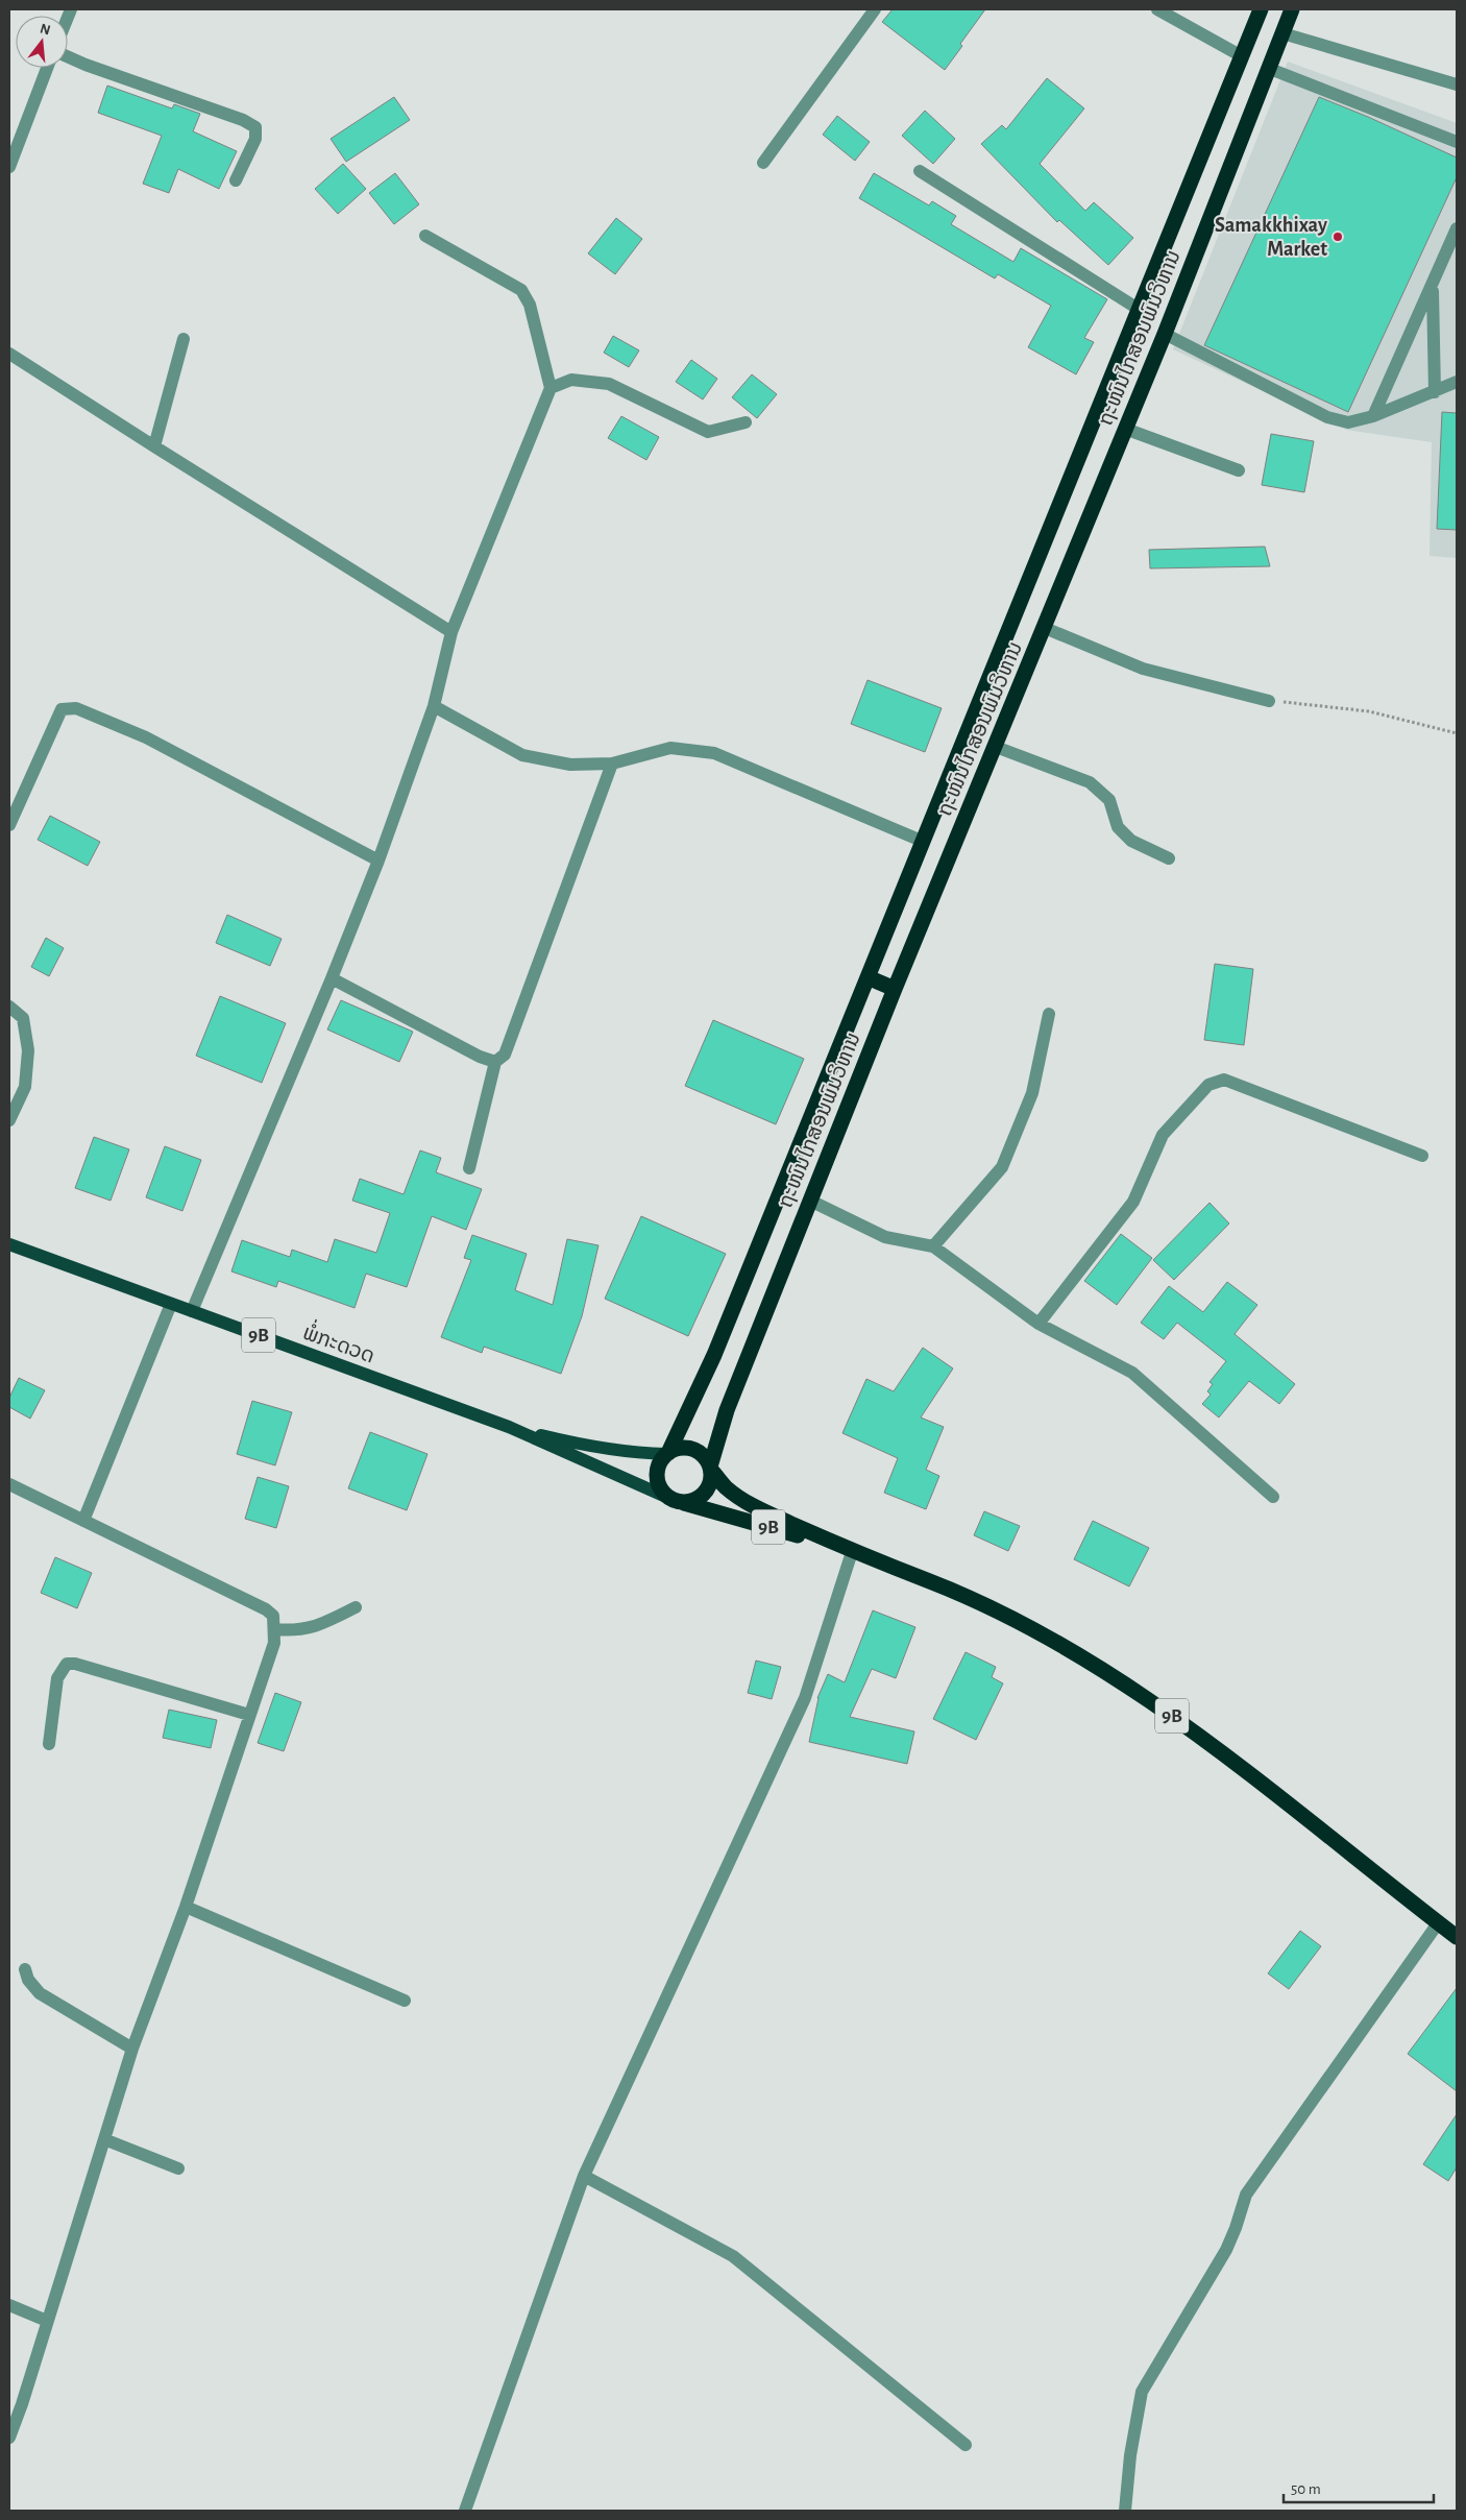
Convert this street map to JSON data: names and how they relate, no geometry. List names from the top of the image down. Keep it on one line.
{"streets":{"highway":["ຖະໜົນໄກສອນພົມວິຫານ","9B"],"main road":["ພໍ່ກະດວດ"]},"crossings":[["ຖະໜົນໄກສອນພົມວິຫານ","9B"],["9B","ພໍ່ກະດວດ"]],"places":["Samakkhixay Market"],"scale_bar":"50 m","north":"top"}
